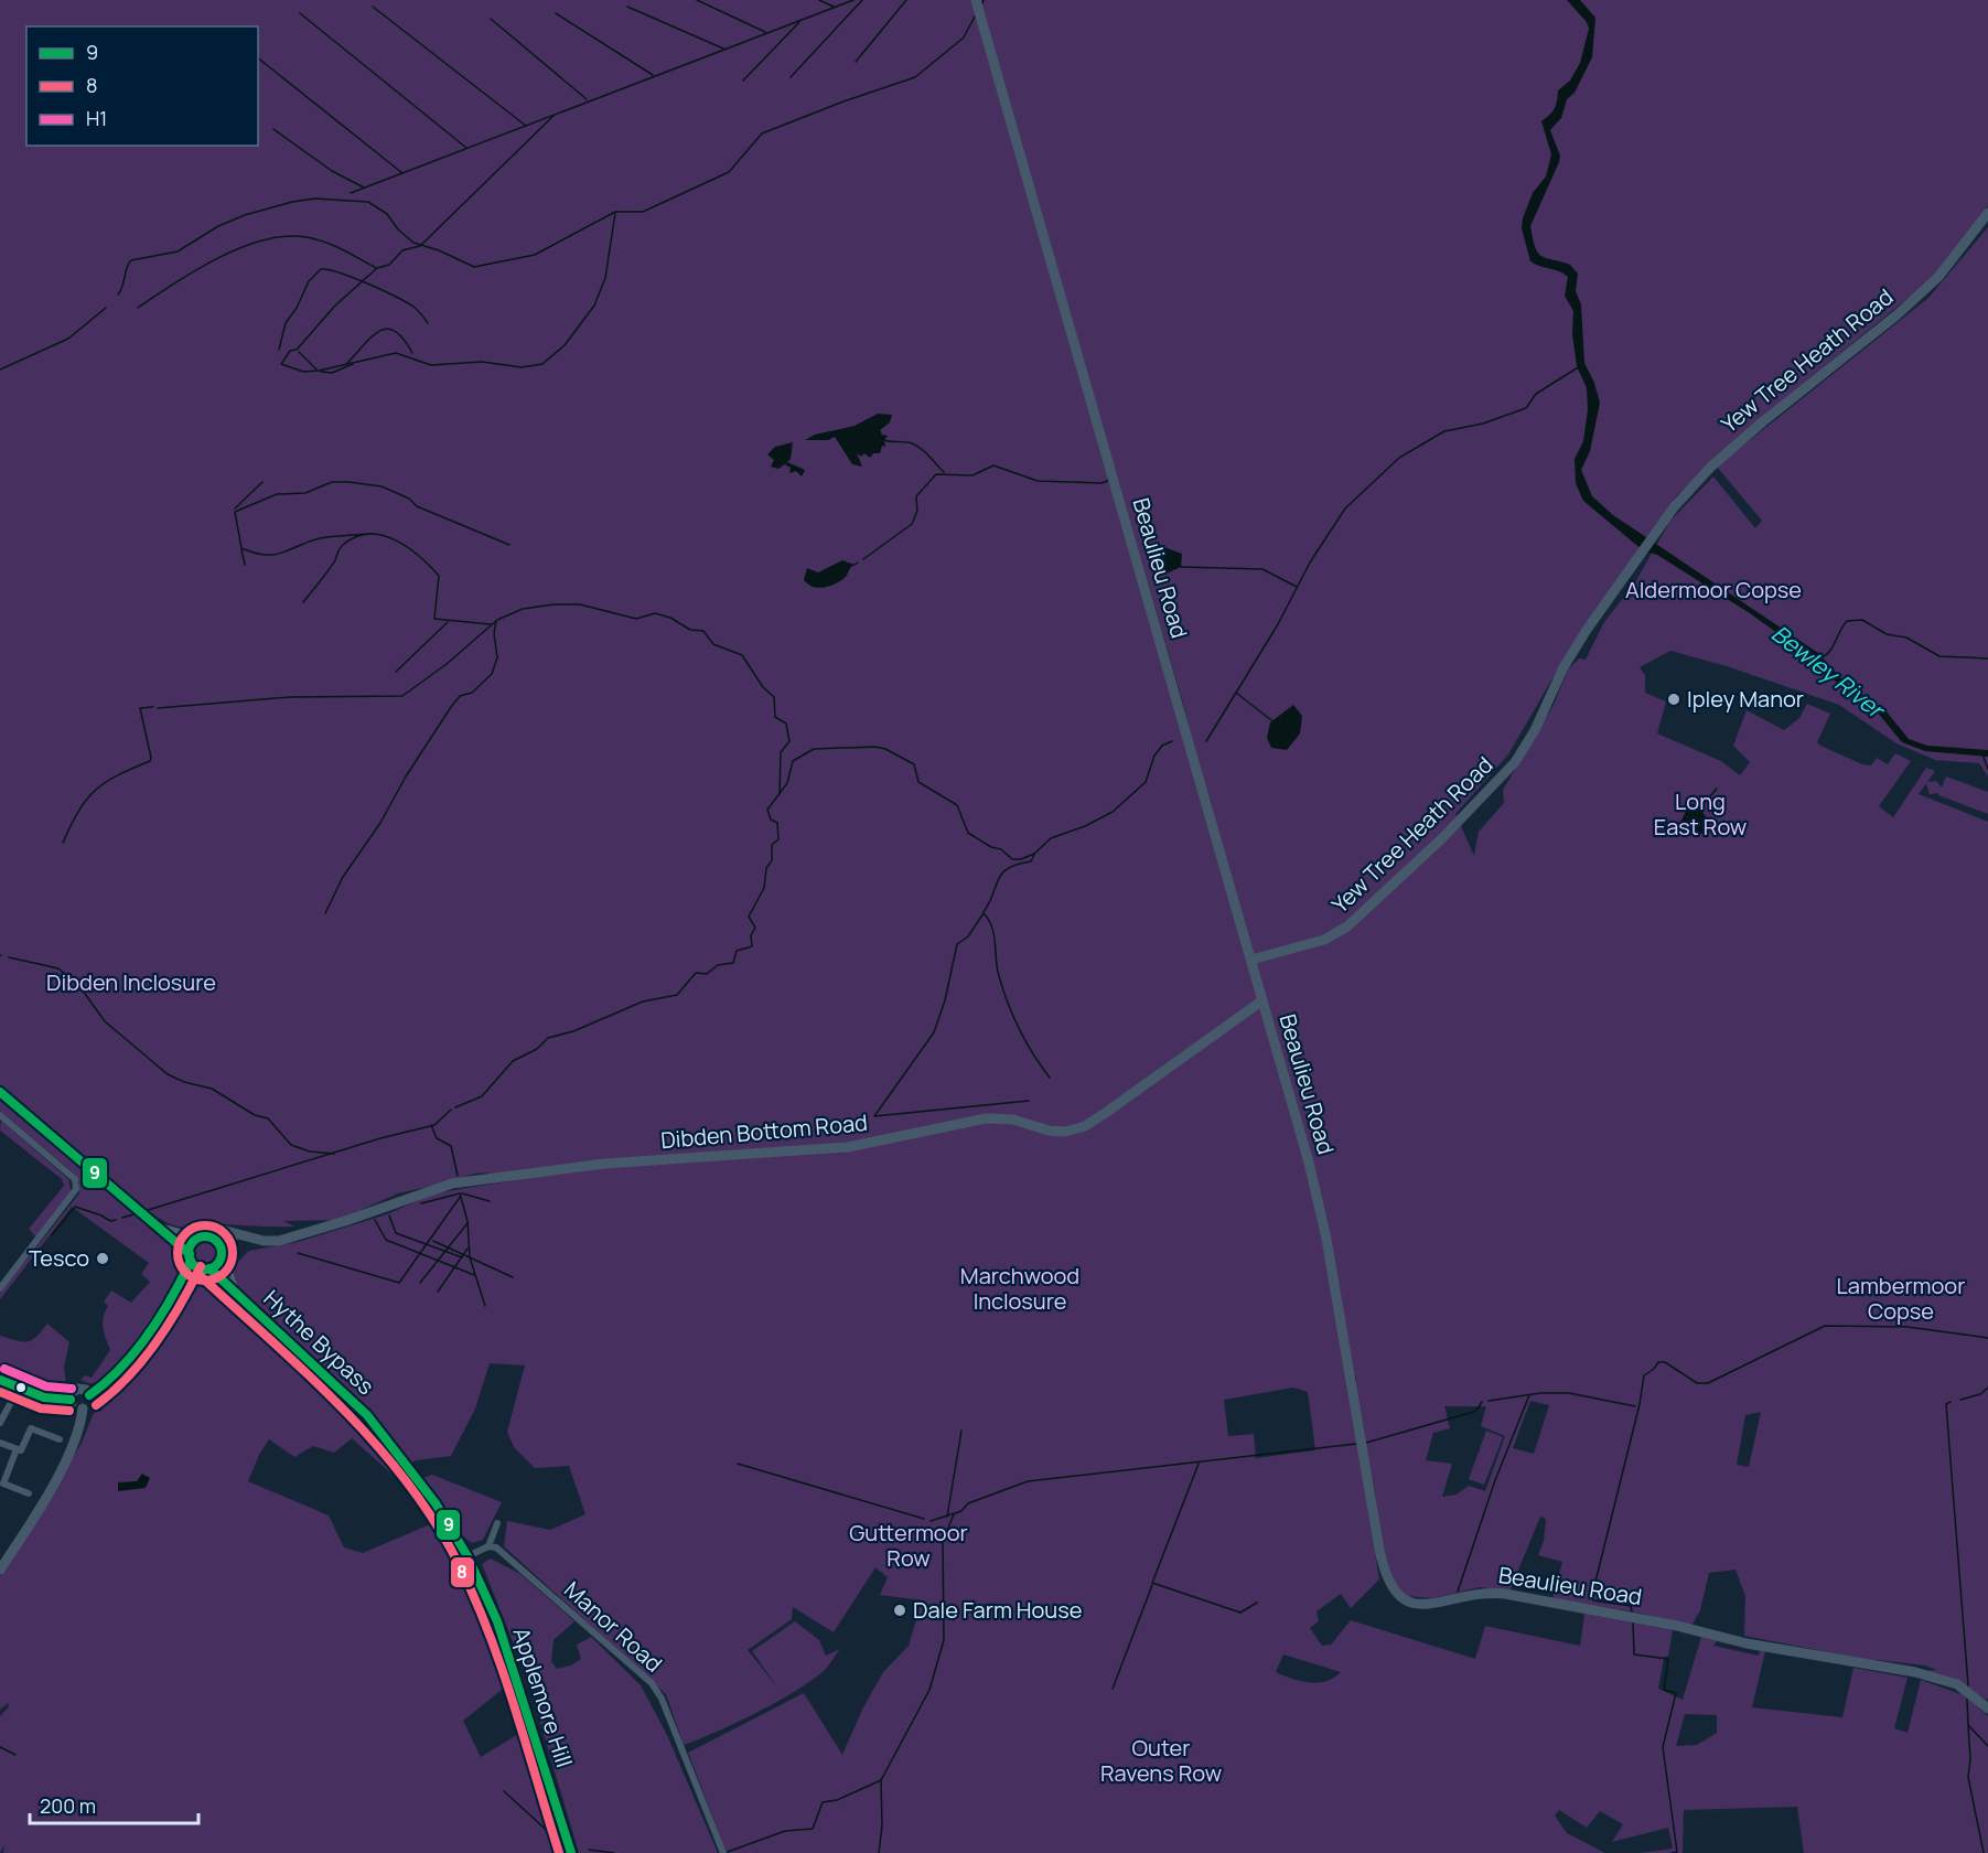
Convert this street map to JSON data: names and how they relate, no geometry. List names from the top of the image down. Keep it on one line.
{"streets":{"main road":["Hythe Bypass","Applemore Hill"],"street":["Yew Tree Heath Road","Beaulieu Road","Dibden Bottom Road","Manor Road"]},"crossings":[["Yew Tree Heath Road","Beaulieu Road"],["Beaulieu Road","Dibden Bottom Road"],["Dibden Bottom Road","Hythe Bypass"],["Hythe Bypass","Applemore Hill"]],"water":["Bewley River"],"parks":["Aldermoor Copse","Long East Row","Dibden Inclosure","Marchwood Inclosure","Lambermoor Copse","Guttermoor Row","Outer Ravens Row"],"places":["Ipley Manor","Tesco","Dale Farm House"],"lines":["transit line 9","transit line 8","transit line H1"],"legend":["9","8","H1"],"scale_bar":"200 m"}
